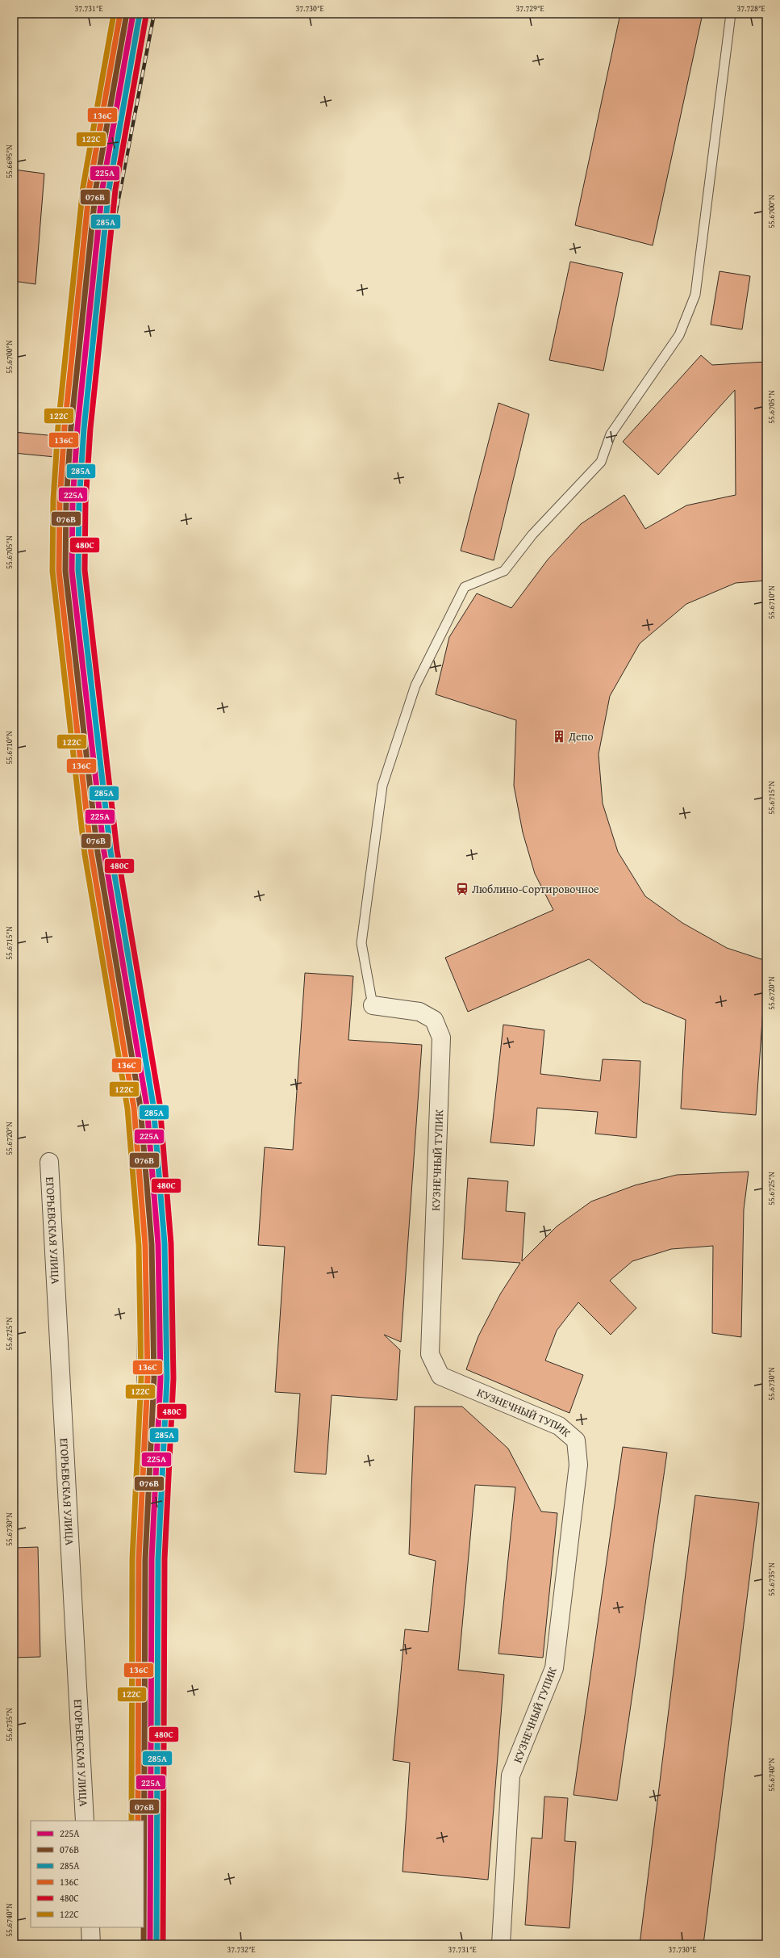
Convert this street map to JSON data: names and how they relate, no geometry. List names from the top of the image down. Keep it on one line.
{"streets":{"street":["КУЗНЕЧНЫЙ ТУПИК","ЕГОРЬЕВСКАЯ УЛИЦА"]},"places":{"building":["Депо"],"station":["Люблино-Сортировочное"]},"lines":["transit line 225А","transit line 076В","transit line 136С","transit line 122С","transit line 285А","transit line 480С"],"legend":["225А","076В","285А","136С","480С","122С"],"coordinates":["37.731°E","37.730°E","37.729°E","37.728°E","55.6695°N","55.6700°N","55.6705°N","55.6710°N","55.6715°N","55.6720°N","55.6725°N","55.6730°N","55.6735°N","55.6740°N","37.732°E"]}
